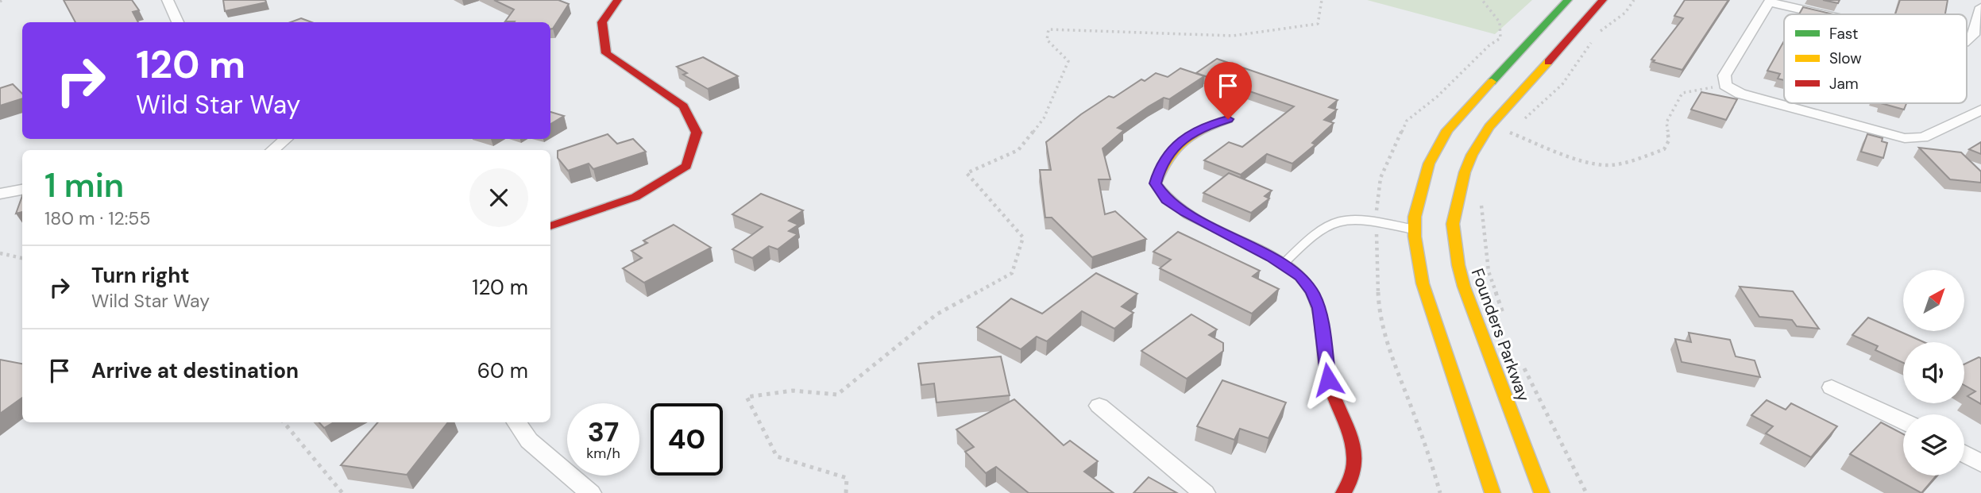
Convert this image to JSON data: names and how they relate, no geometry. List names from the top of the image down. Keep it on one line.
{"streets":{"main road":["Founders Parkway"]},"legend":["Fast","Slow","Jam"],"north":"top right","page":{"turn":["120 m","Wild Star Way"],"heading":["1 min","180 m · 12:55"],"list":[{"name":"Turn right","note":"Wild Star Way","value":"120 m"},{"name":"Arrive at destination","value":"60 m"}],"speed":"37 km/h","limit":"40"}}
